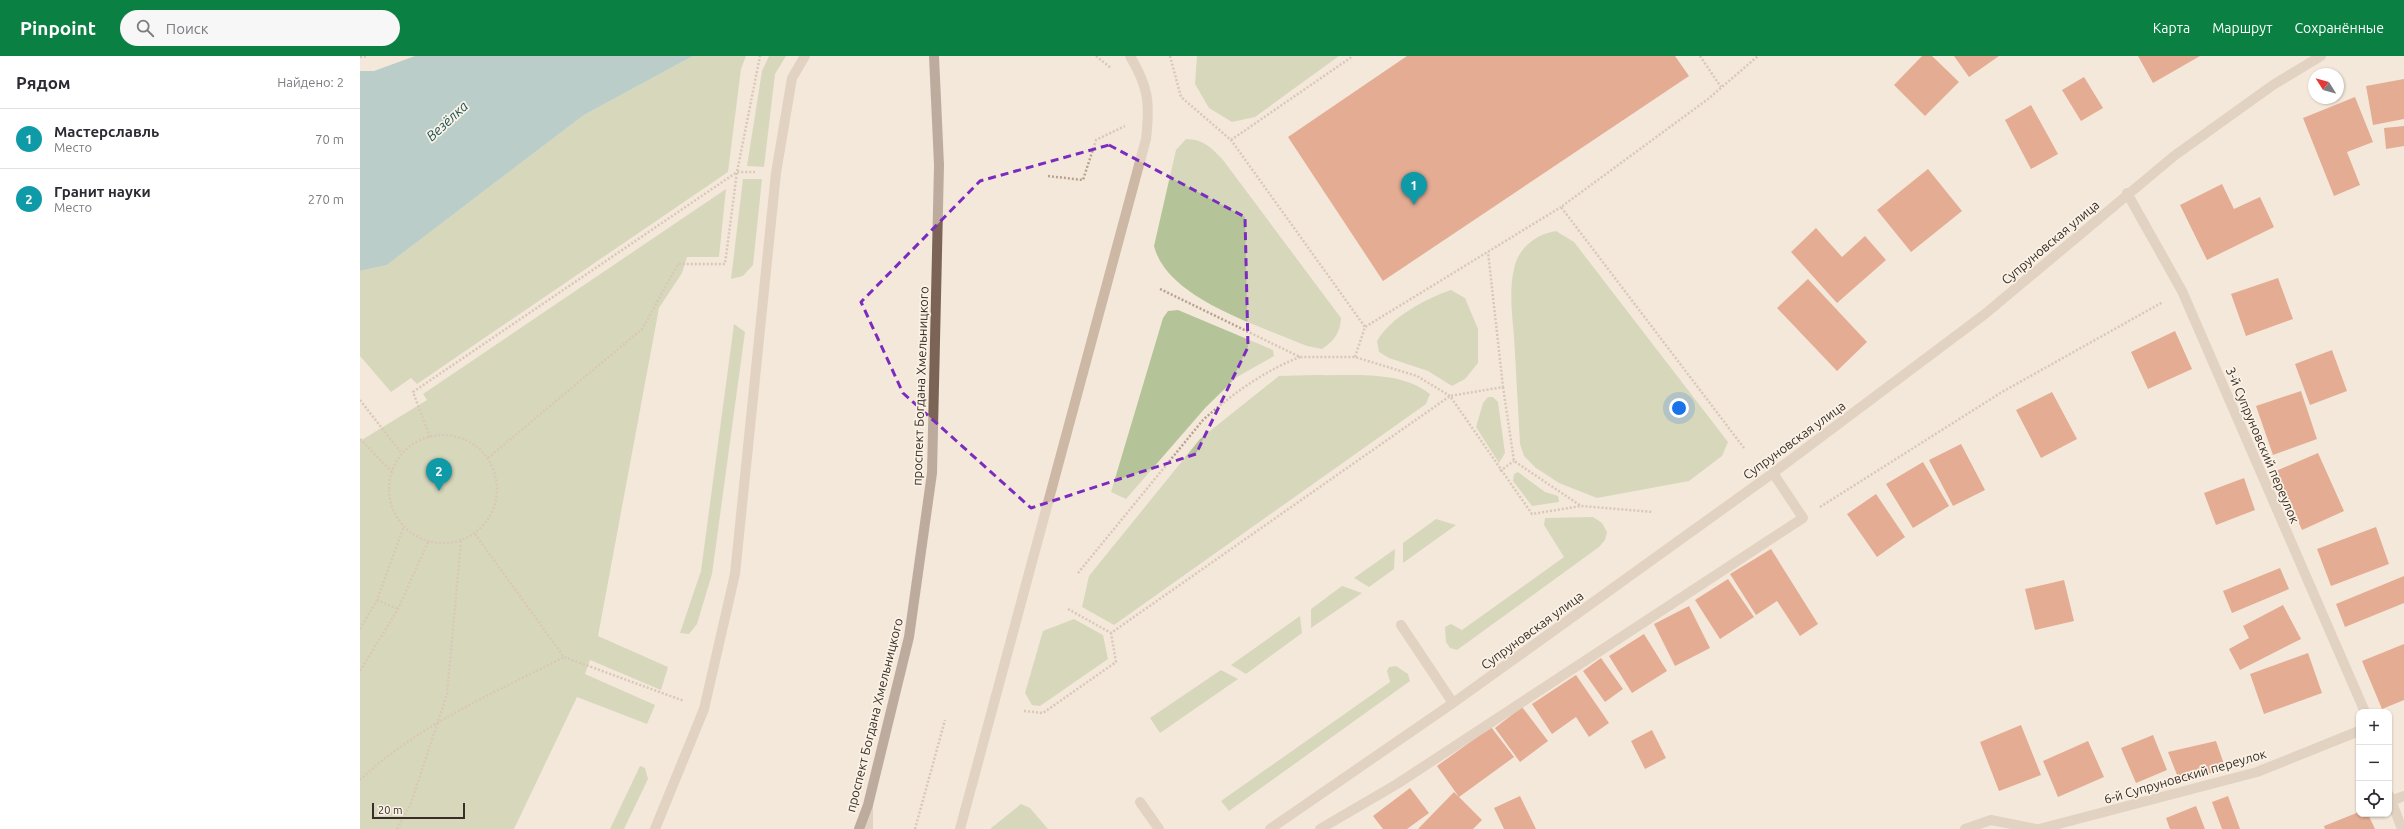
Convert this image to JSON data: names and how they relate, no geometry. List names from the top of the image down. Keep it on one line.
{"streets":{"main road":["проспект Богдана Хмельницкого"],"street":["Супруновская улица","3-й Супруновский переулок","6-й Супруновский переулок"]},"crossings":[["Супруновская улица","3-й Супруновский переулок"]],"water":["Везёлка"],"scale_bar":"20 m","north":"top left","page":{"header":"Pinpoint","search":"Поиск","nav":["Карта","Маршрут","Сохранённые"],"heading":["Рядом","Найдено: 2"],"list":[{"mark":"1","name":"Мастерславль","note":"Место","value":"70 m"},{"mark":"2","name":"Гранит науки","note":"Место","value":"270 m"}],"pins":["1","2"],"map_buttons":["+","−"],"scale":"20 m"}}
